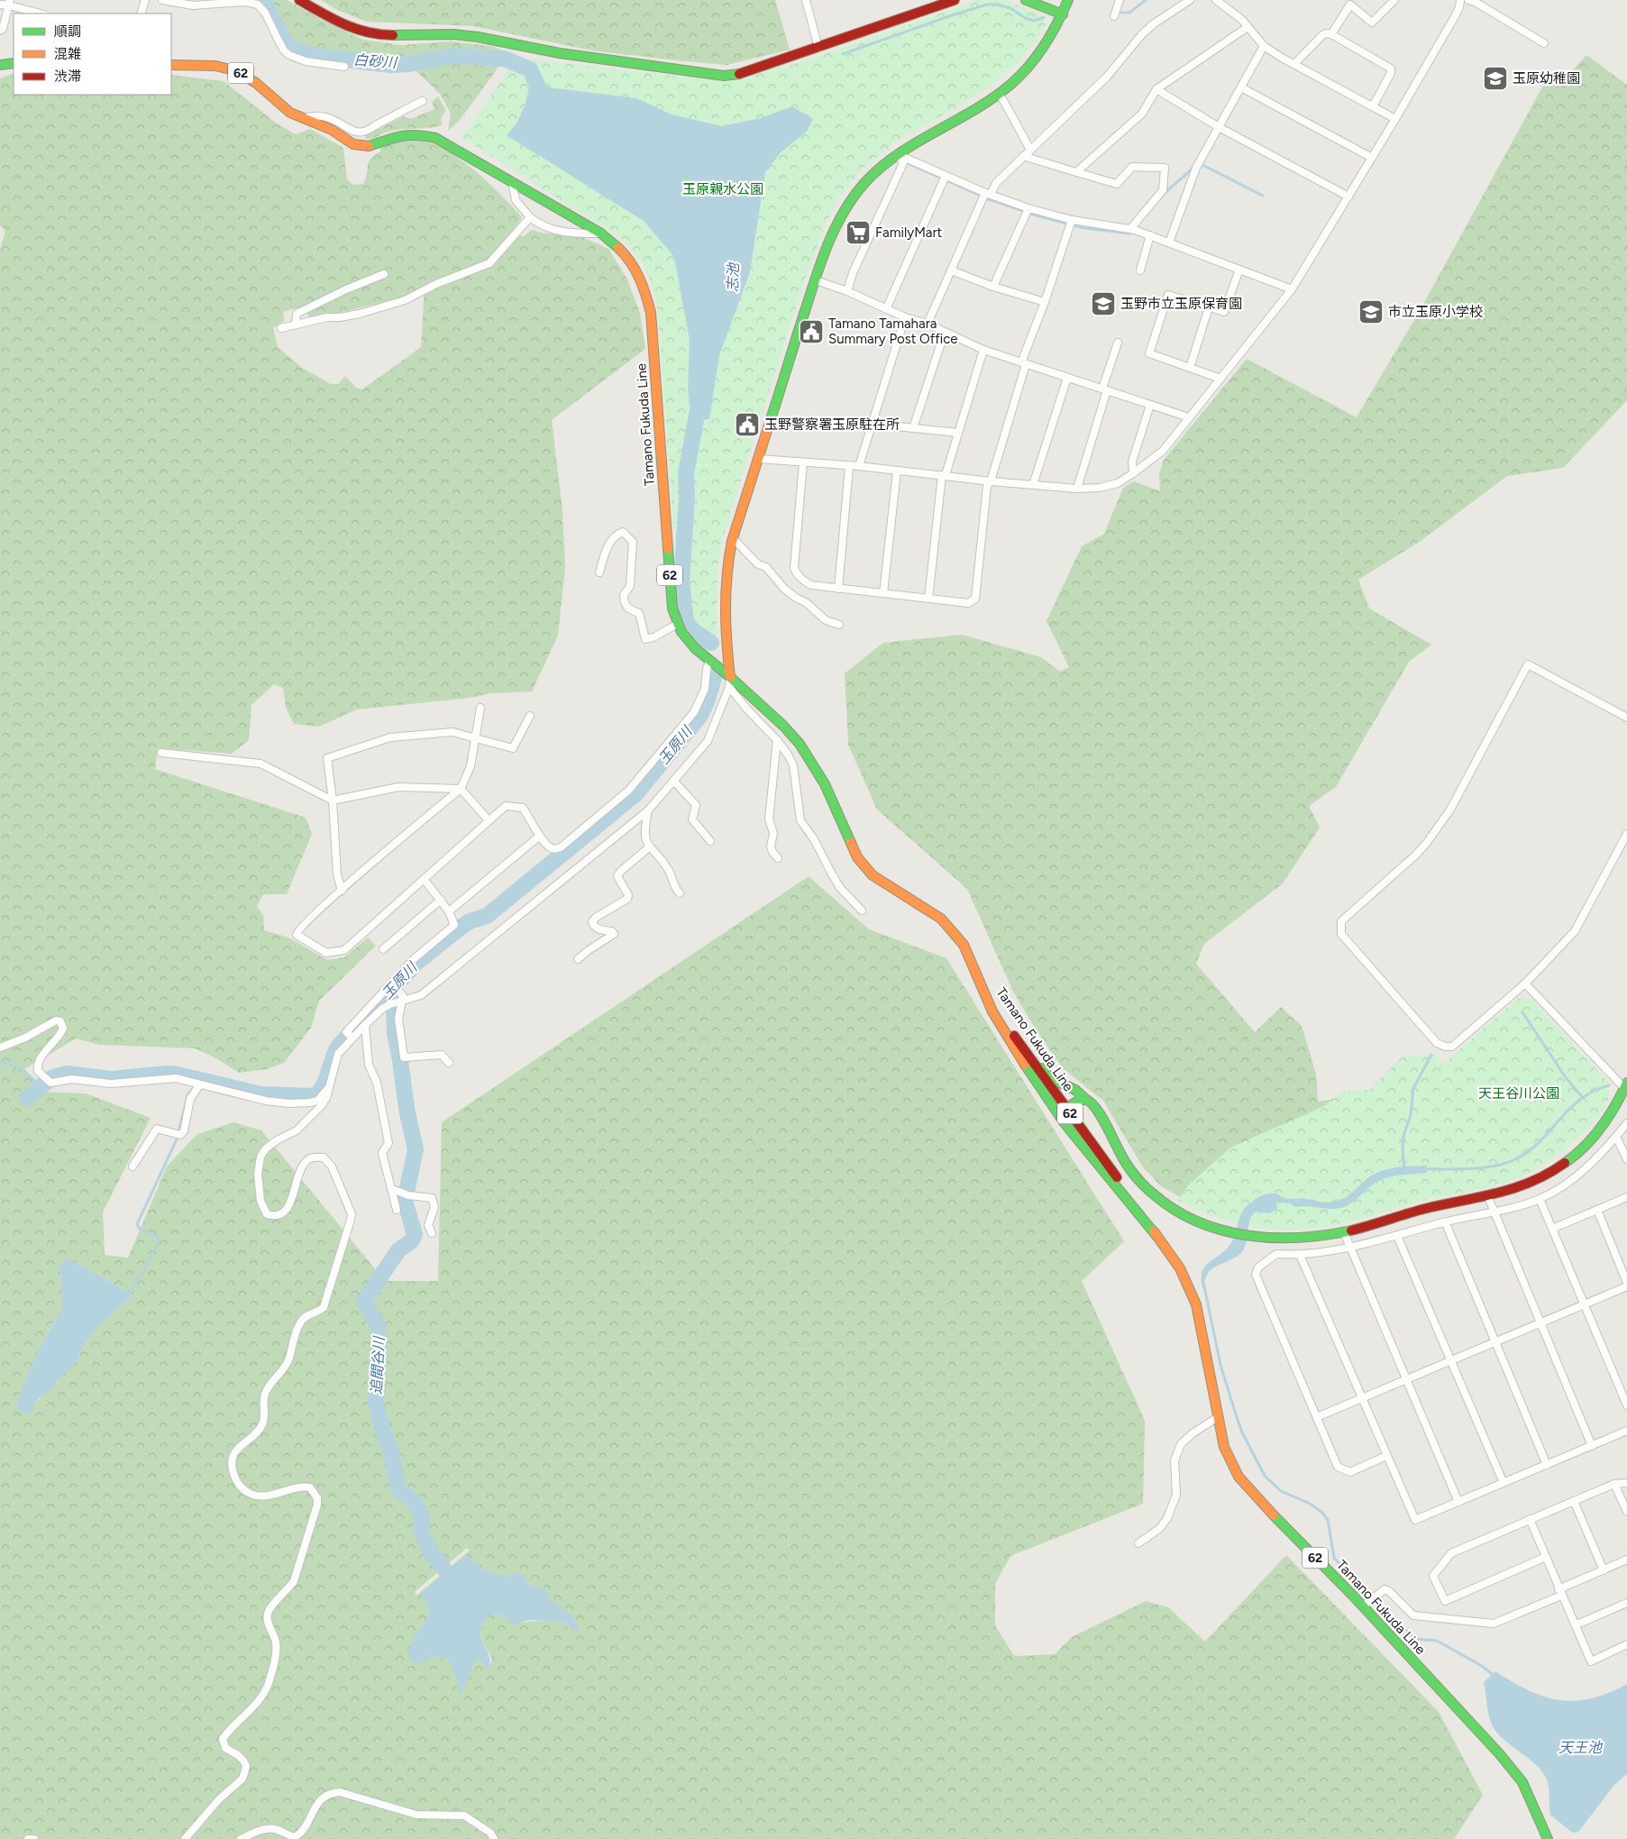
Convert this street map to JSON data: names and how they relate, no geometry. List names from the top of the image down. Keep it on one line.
{"streets":{"main road":["62","Tamano Fukuda Line"]},"water":["白砂川","志池","玉原川","追間谷川","天王池"],"parks":["玉原親水公園","天王谷川公園"],"places":{"school or university":["玉原幼稚園","玉野市立玉原保育園","市立玉原小学校"],"supermarket":["FamilyMart"],"public building":["Tamano Tamahara Summary Post Office","玉野警察署玉原駐在所"]},"legend":["順調","混雑","渋滞"]}
